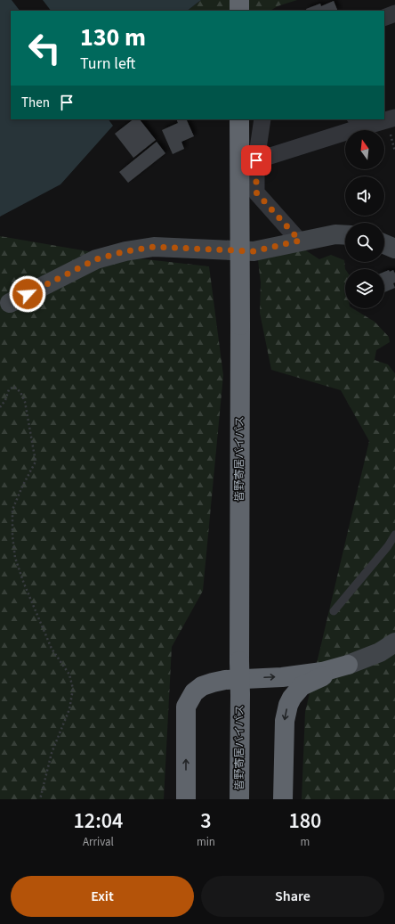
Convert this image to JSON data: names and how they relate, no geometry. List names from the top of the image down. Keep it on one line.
{"streets":{"highway":["皆野寄居バイパス"]},"north":"top","page":{"turn":["130 m","Turn left"],"then":"Then","eta":["12:04","Arrival","3","min","180","m"],"buttons":["Exit","Share"]}}
